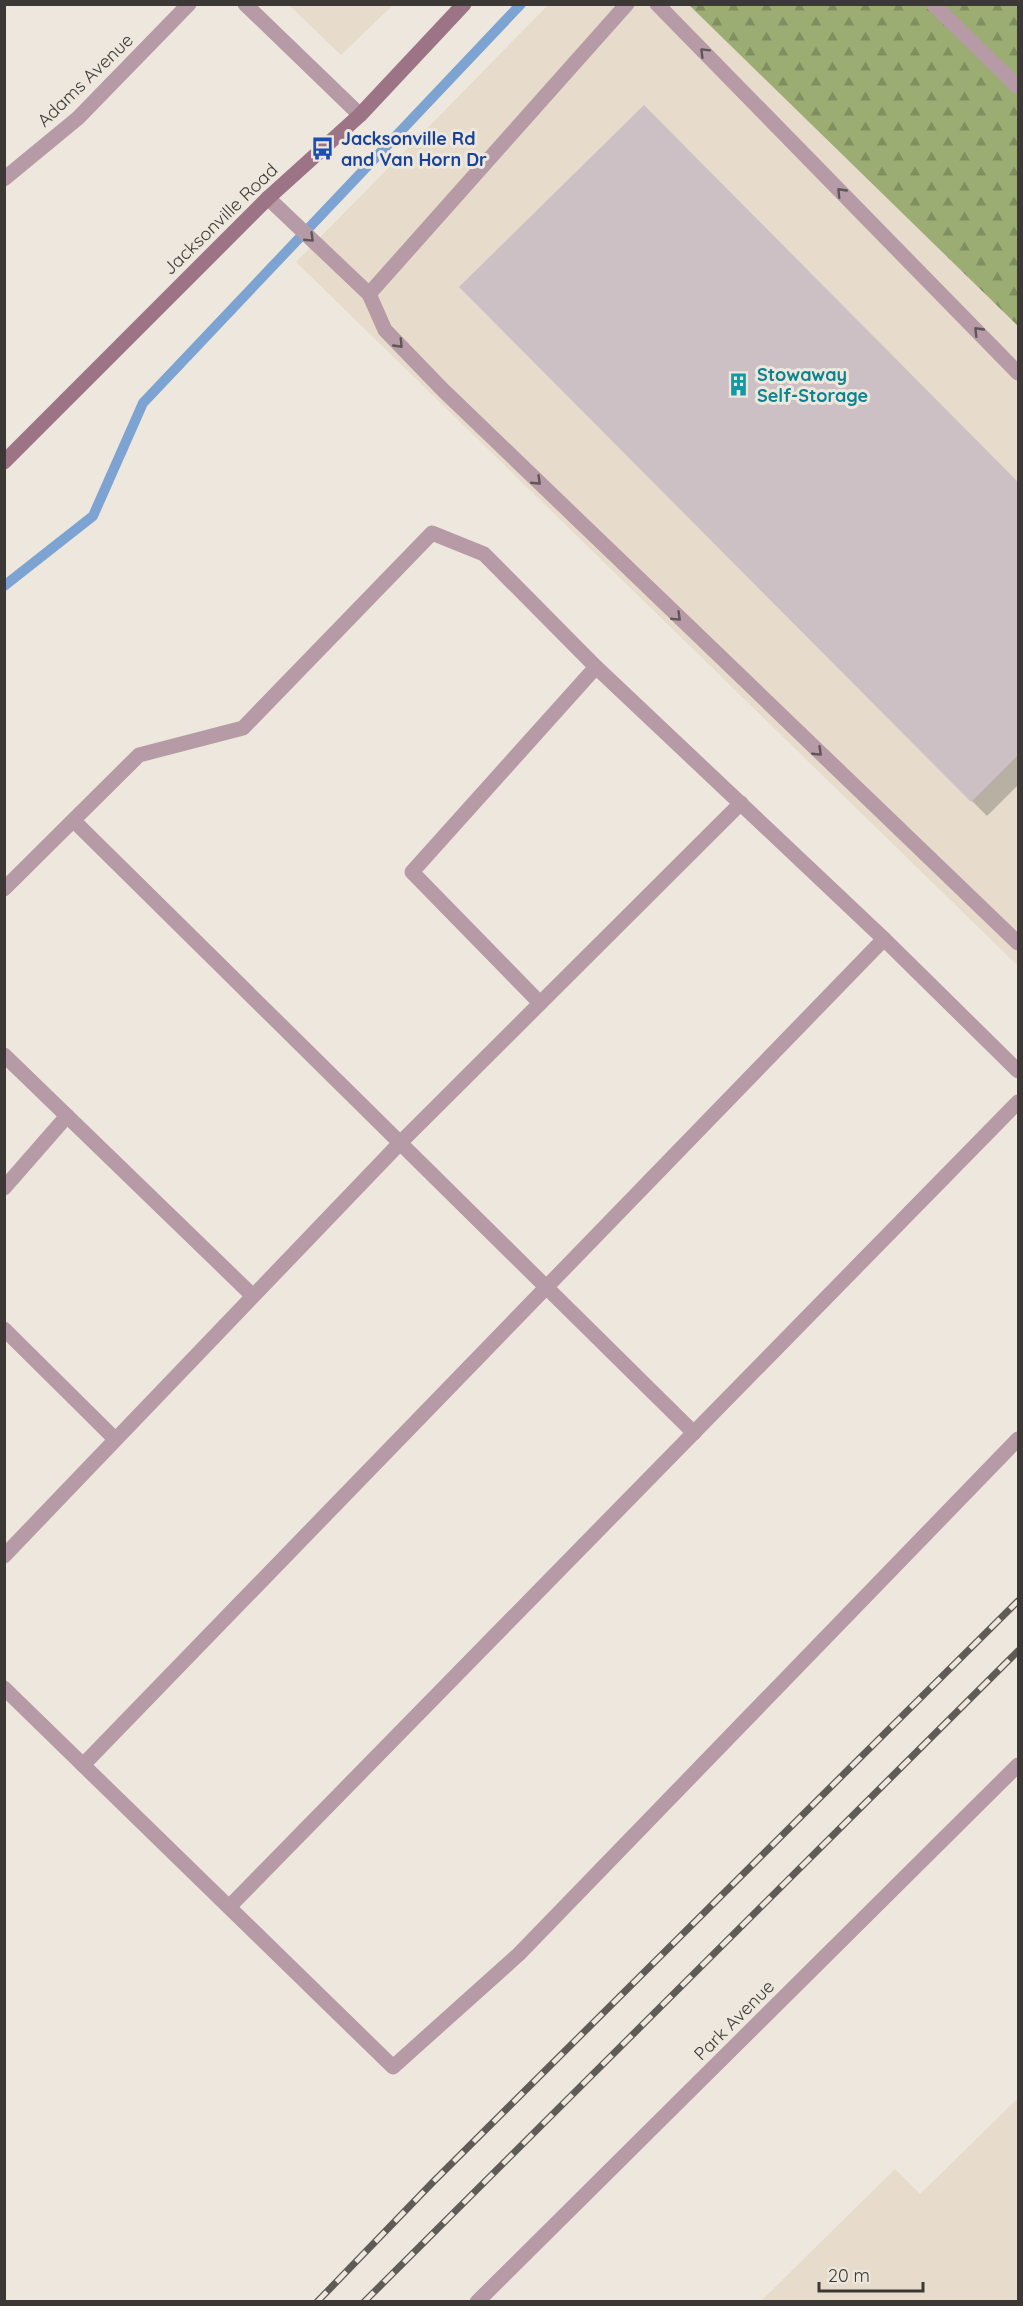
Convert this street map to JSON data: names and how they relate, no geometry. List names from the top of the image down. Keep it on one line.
{"streets":{"main road":["Jacksonville Road"],"street":["Adams Avenue","Park Avenue"]},"places":{"bus stop":["Jacksonville Rd and Van Horn Dr"],"building":["Stowaway Self-Storage"]},"scale_bar":"20 m"}
